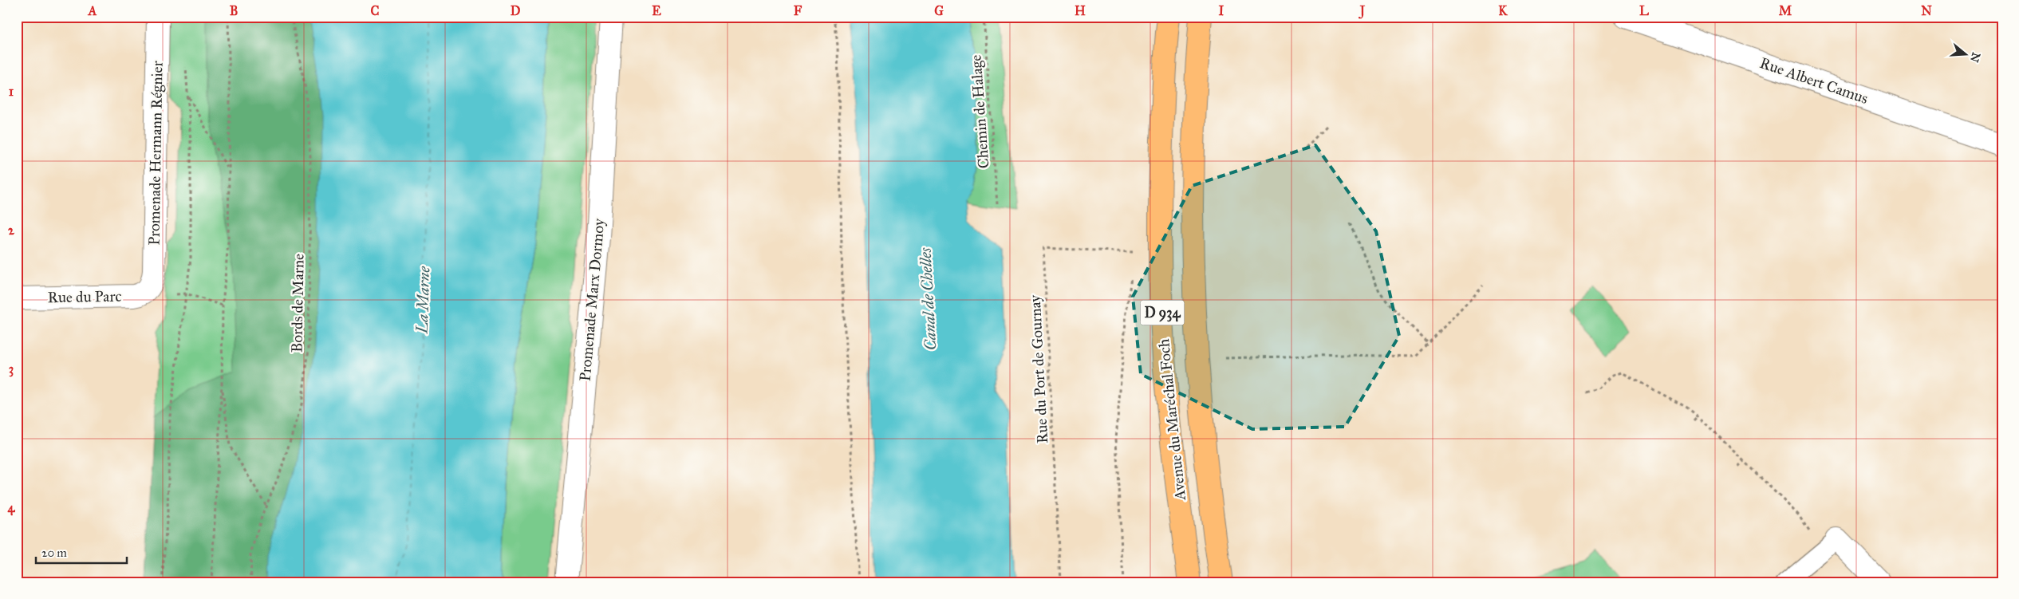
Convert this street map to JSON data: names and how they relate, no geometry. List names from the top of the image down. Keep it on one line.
{"streets":{"main road":["D 934","Avenue du Maréchal Foch"],"street":["Rue Albert Camus","Promenade Hermann Régnier","Rue du Parc","Promenade Marx Dormoy"],"path":["Chemin de Halage","Bords de Marne","Rue du Port de Gournay"]},"crossings":[["Promenade Hermann Régnier","Rue du Parc"]],"water":["Canal de Chelles","La Marne"],"scale_bar":"20 m","north":"right","grid":{"columns":["A","B","C","D","E","F","G","H","I","J","K","L","M","N"],"rows":["1","2","3","4"]}}
